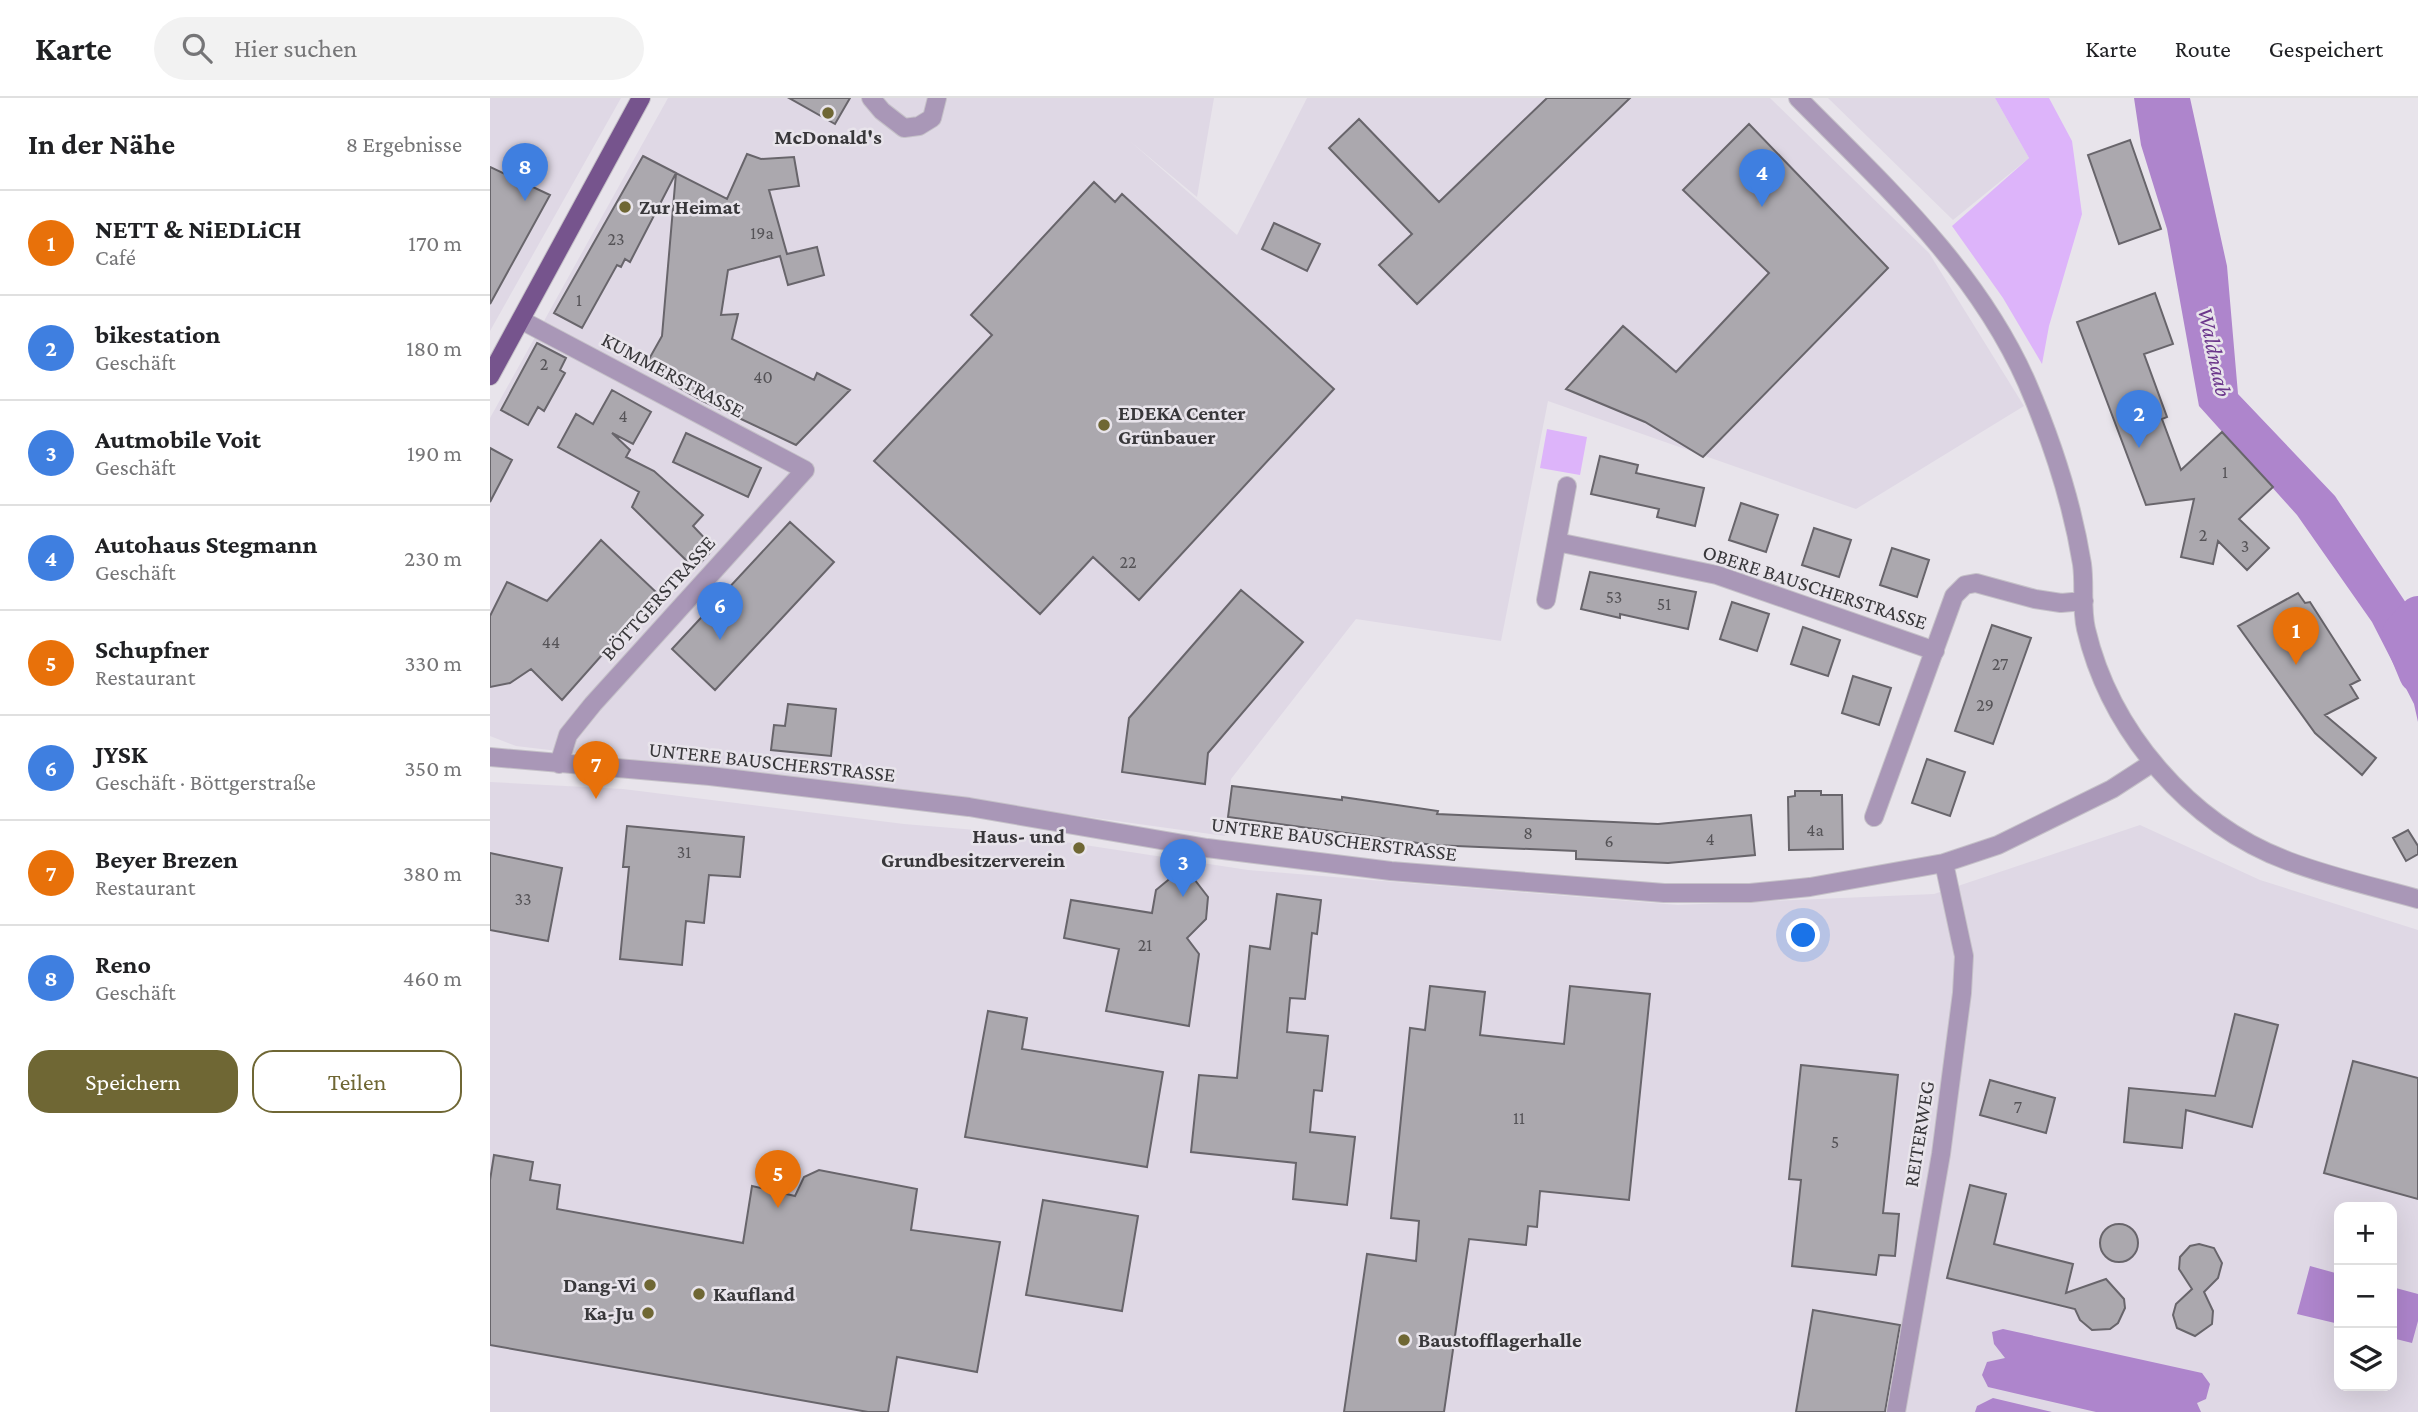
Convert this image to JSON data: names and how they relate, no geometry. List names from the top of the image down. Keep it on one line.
{"streets":{"street":["KUMMERSTRASSE","OBERE BAUSCHERSTRASSE","BÖTTGERSTRASSE","UNTERE BAUSCHERSTRASSE","REITERWEG"]},"crossings":[["KUMMERSTRASSE","BÖTTGERSTRASSE"],["BÖTTGERSTRASSE","UNTERE BAUSCHERSTRASSE"],["UNTERE BAUSCHERSTRASSE","REITERWEG"]],"water":["Waldnaab"],"places":["McDonald's","Zur Heimat","EDEKA Center Grünbauer","Haus- und Grundbesitzerverein","Dang-Vi","Kaufland","Ka-Ju","Baustofflagerhalle"],"house_numbers":["19a","23","1","2","40","4","1","2","3","22","53","51","44","27","29","4a","8","4","6","31","33","21","7","11","5"],"page":{"header":"Karte","search":"Hier suchen","nav":["Karte","Route","Gespeichert"],"heading":["In der Nähe","8 Ergebnisse"],"pins":["8","4","2","6","1","7","3","5"],"list":[{"mark":"1","name":"NETT & NiEDLiCH","note":"Café","value":"170 m"},{"mark":"2","name":"bikestation","note":"Geschäft","value":"180 m"},{"mark":"3","name":"Autmobile Voit","note":"Geschäft","value":"190 m"},{"mark":"4","name":"Autohaus Stegmann","note":"Geschäft","value":"230 m"},{"mark":"5","name":"Schupfner","note":"Restaurant","value":"330 m"},{"mark":"6","name":"JYSK","note":"Geschäft · Böttgerstraße","value":"350 m"},{"mark":"7","name":"Beyer Brezen","note":"Restaurant","value":"380 m"},{"mark":"8","name":"Reno","note":"Geschäft","value":"460 m"}],"buttons":["Speichern","Teilen"],"map_buttons":["+","−"]}}
